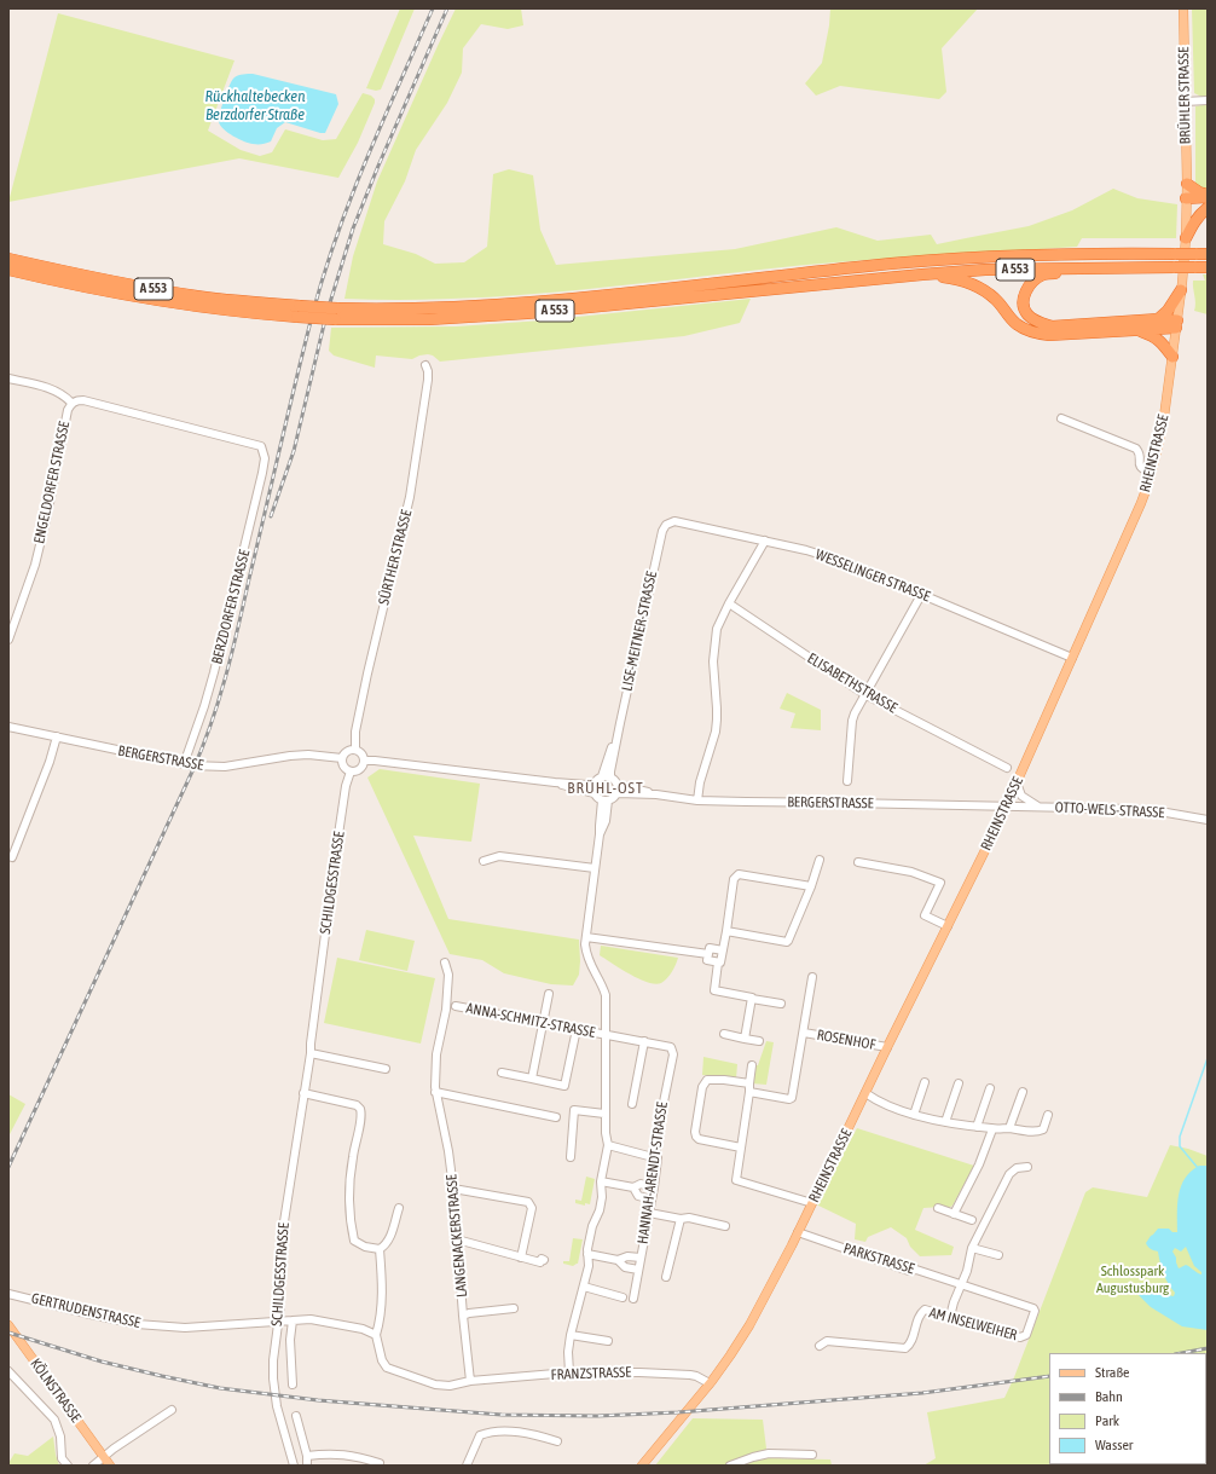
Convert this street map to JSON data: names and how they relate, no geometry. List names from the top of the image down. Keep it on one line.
{"streets":{"highway":["A 553"],"main road":["BRÜHLER STRASSE","RHEINSTRASSE","KÖLNSTRASSE"],"street":["ENGELDORFER STRASSE","SÜRTHER STRASSE","WESSELINGER STRASSE","BERZDORFER STRASSE","LISE-MEITNER-STRASSE","ELISABETHSTRASSE","BERGERSTRASSE","OTTO-WELS-STRASSE","SCHILDGESSTRASSE","ANNA-SCHMITZ-STRASSE","ROSENHOF","HANNAH-ARENDT-STRASSE","LANGENACKERSTRASSE","PARKSTRASSE","GERTRUDENSTRASSE","AM INSELWEIHER","FRANZSTRASSE"]},"crossings":[["BRÜHLER STRASSE","RHEINSTRASSE"],["RHEINSTRASSE","WESSELINGER STRASSE"],["RHEINSTRASSE","BERGERSTRASSE"],["RHEINSTRASSE","OTTO-WELS-STRASSE"],["RHEINSTRASSE","ROSENHOF"],["RHEINSTRASSE","PARKSTRASSE"],["RHEINSTRASSE","FRANZSTRASSE"],["ENGELDORFER STRASSE","BERZDORFER STRASSE"],["SÜRTHER STRASSE","BERGERSTRASSE"],["SÜRTHER STRASSE","SCHILDGESSTRASSE"],["WESSELINGER STRASSE","LISE-MEITNER-STRASSE"],["BERZDORFER STRASSE","BERGERSTRASSE"],["LISE-MEITNER-STRASSE","BERGERSTRASSE"],["BERGERSTRASSE","OTTO-WELS-STRASSE"],["BERGERSTRASSE","SCHILDGESSTRASSE"],["SCHILDGESSTRASSE","GERTRUDENSTRASSE"],["ANNA-SCHMITZ-STRASSE","HANNAH-ARENDT-STRASSE"],["LANGENACKERSTRASSE","FRANZSTRASSE"],["PARKSTRASSE","AM INSELWEIHER"],["GERTRUDENSTRASSE","FRANZSTRASSE"]],"districts":["BRÜHL-OST"],"water":["Rückhaltebecken Berzdorfer Straße"],"parks":["Schlosspark Augustusburg"],"legend":["Straße","Bahn","Park","Wasser"]}
